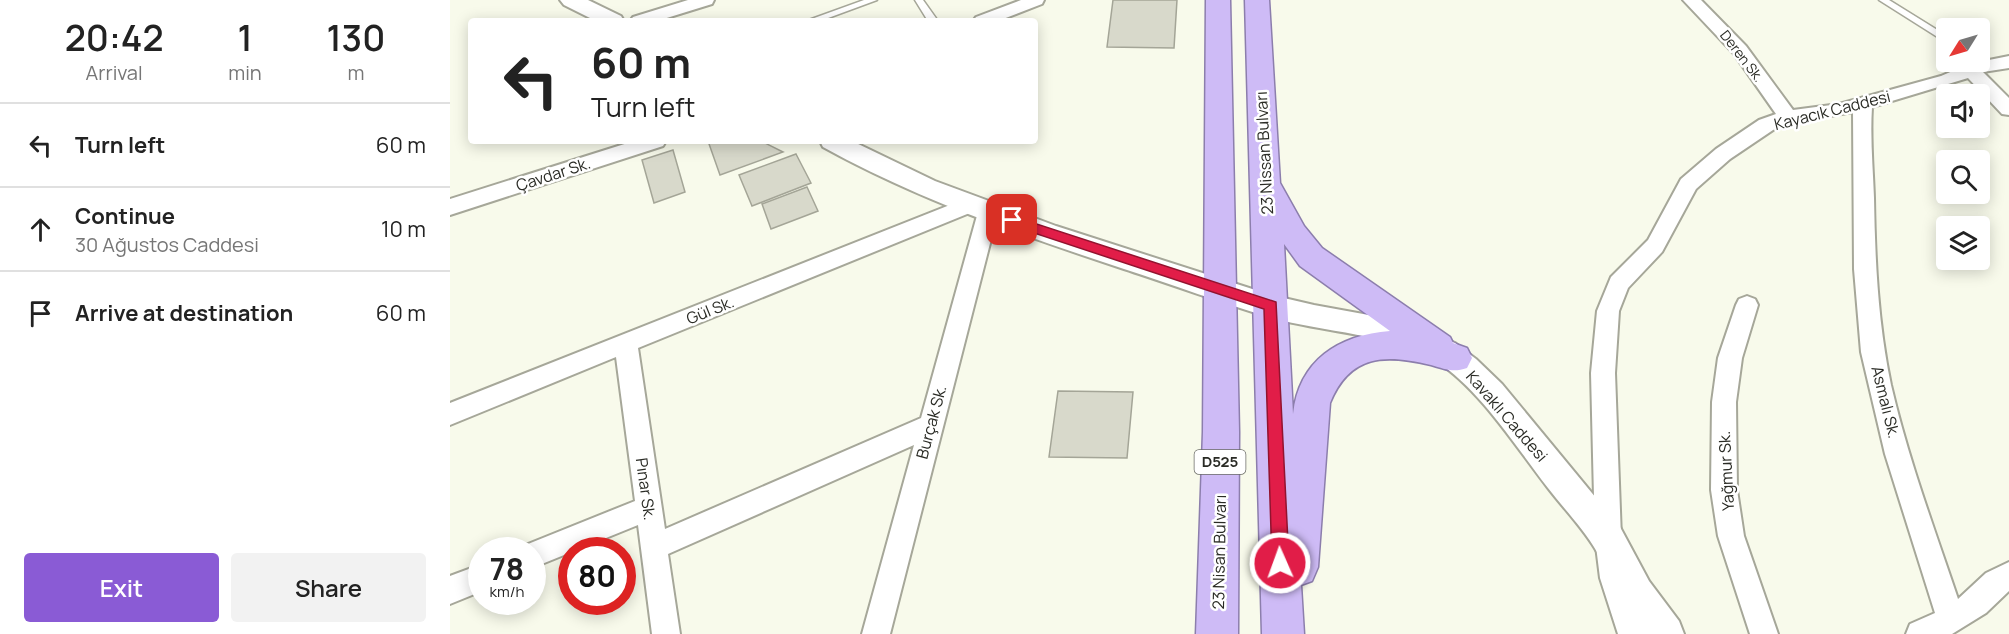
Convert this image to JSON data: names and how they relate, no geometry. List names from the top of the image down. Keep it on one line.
{"streets":{"highway":["23 Nissan Bulvarı","D525","23 Nisan Bulvarı"],"street":["Deren Sk.","Kayacık Caddesi","Çavdar Sk.","Gül Sk.","Asmalı Sk.","Kavaklı Caddesi","Burçak Sk.","Yağmur Sk.","Pınar Sk."]},"crossings":[["Deren Sk.","Kayacık Caddesi"],["Kayacık Caddesi","Asmalı Sk."],["Kayacık Caddesi","Kavaklı Caddesi"],["23 Nissan Bulvarı","Kavaklı Caddesi"],["Gül Sk.","Kavaklı Caddesi"],["Gül Sk.","Burçak Sk."],["Gül Sk.","Pınar Sk."],["Kavaklı Caddesi","Burçak Sk."],["Kavaklı Caddesi","D525"],["Kavaklı Caddesi","23 Nisan Bulvarı"],["D525","23 Nisan Bulvarı"]],"north":"bottom left","page":{"eta":["20:42","Arrival","1","min","130","m"],"turn":["60 m","Turn left"],"list":[{"name":"Turn left","value":"60 m"},{"name":"Continue","note":"30 Ağustos Caddesi","value":"10 m"},{"name":"Arrive at destination","value":"60 m"}],"speed":"78 km/h","limit":"80","buttons":["Exit","Share"]}}
